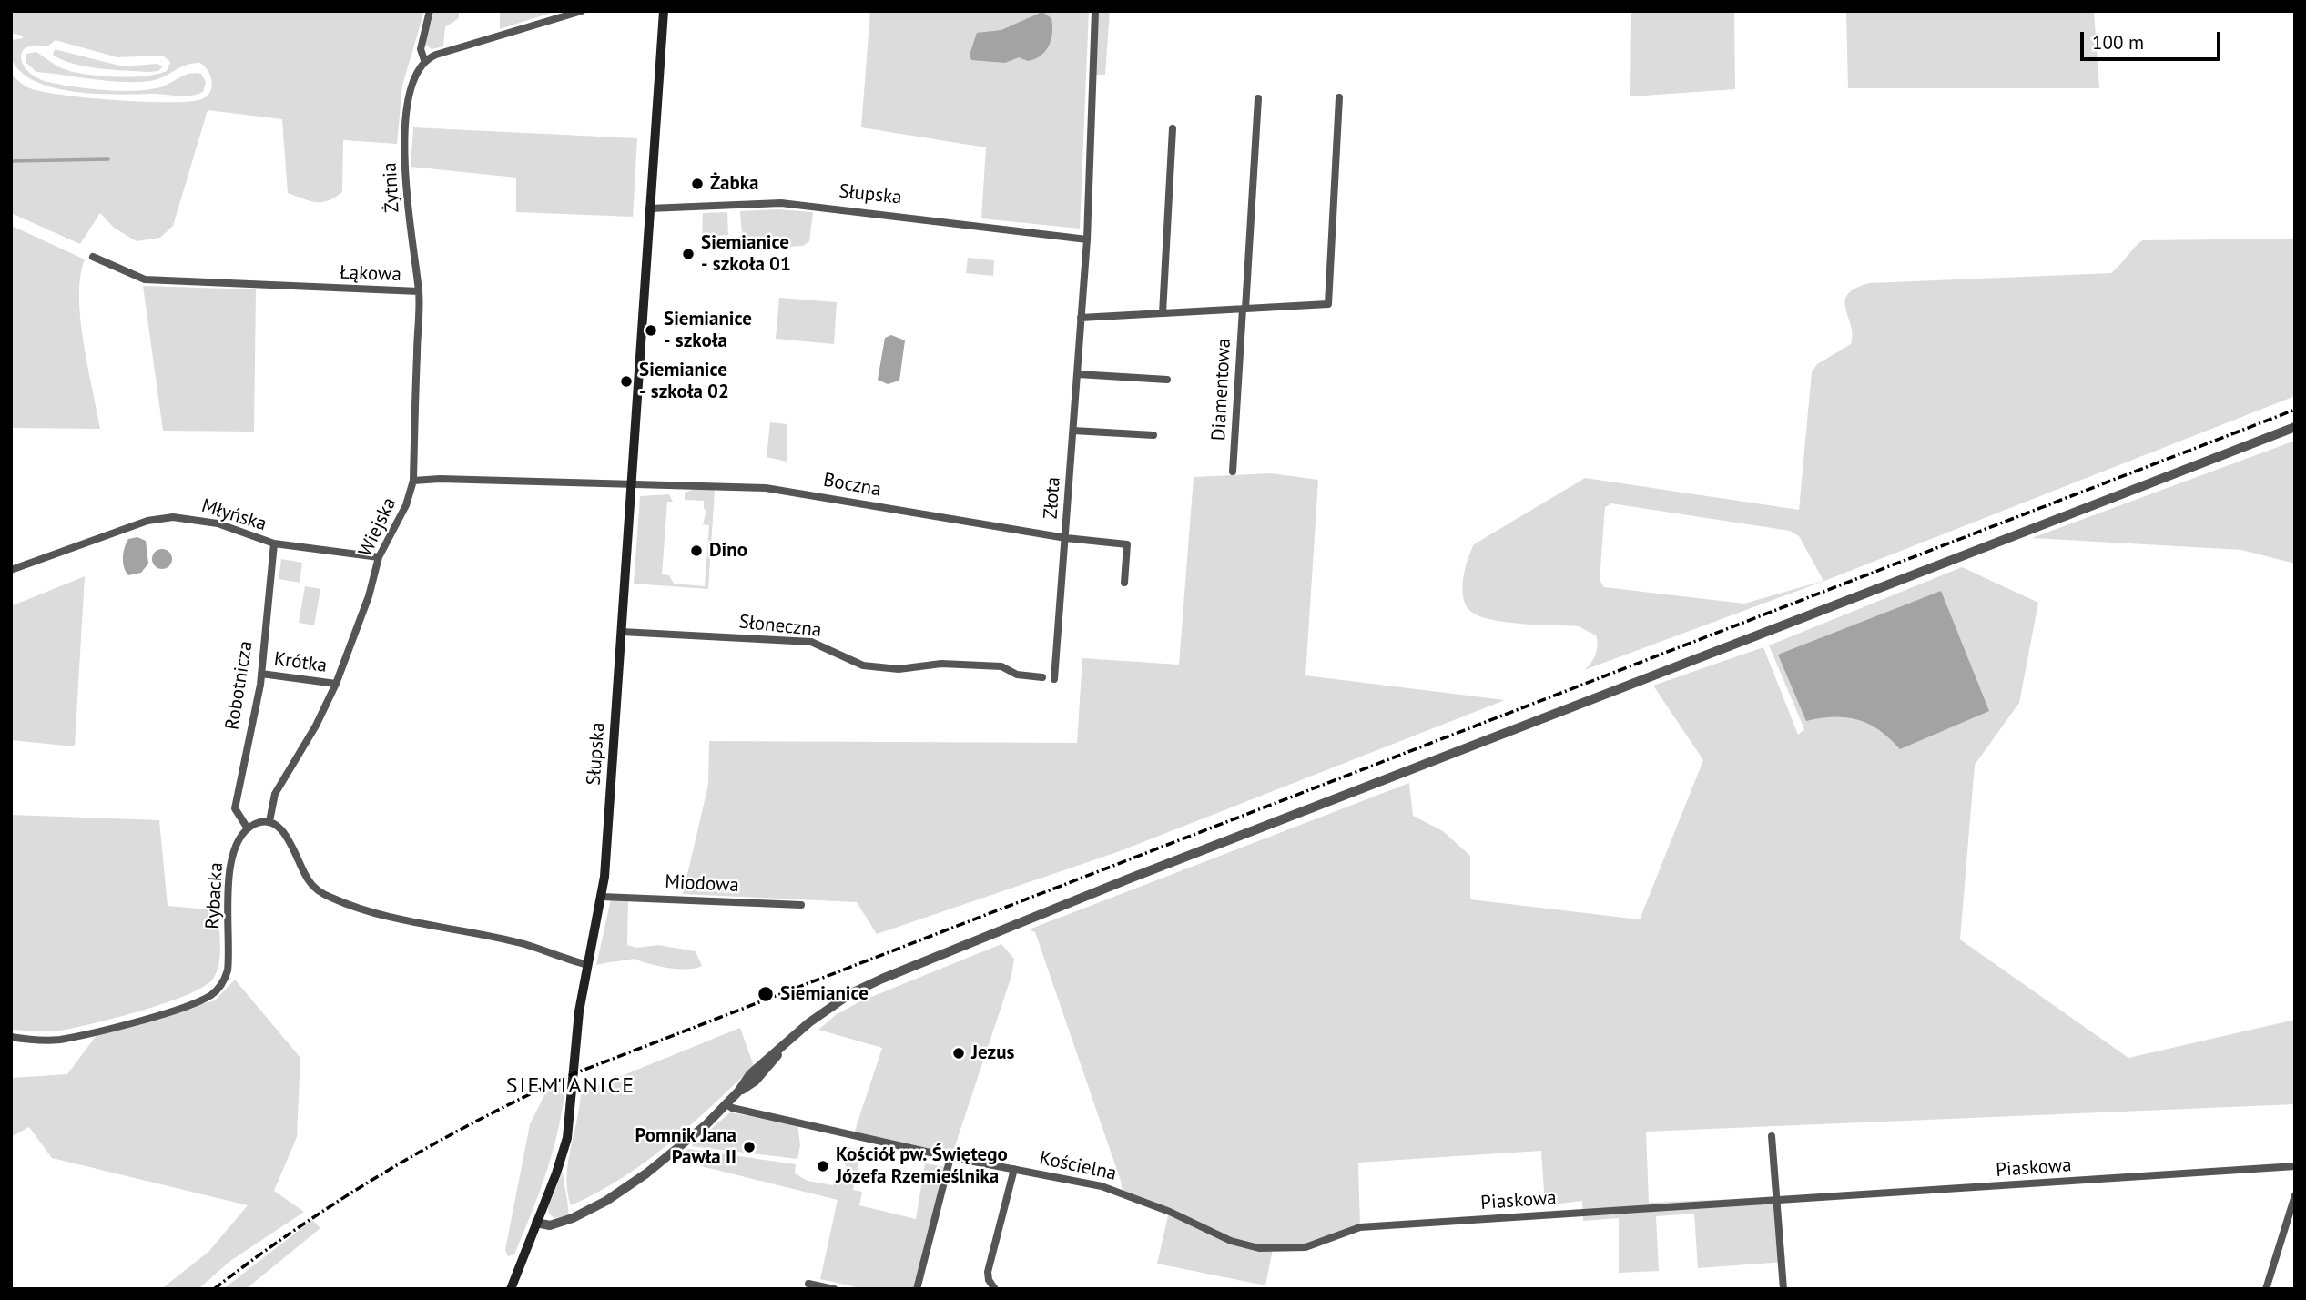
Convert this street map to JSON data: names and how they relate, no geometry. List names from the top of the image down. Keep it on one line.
{"streets":{"main road":["Słupska"],"street":["Żytnia","Łąkowa","Diamentowa","Boczna","Złota","Młyńska","Wiejska","Słoneczna","Krótka","Robotnicza","Miodowa","Rybacka","Kościelna","Piaskowa"]},"crossings":[["Żytnia","Łąkowa"],["Żytnia","Wiejska"],["Słupska","Boczna"],["Słupska","Złota"],["Słupska","Wiejska"],["Słupska","Słoneczna"],["Słupska","Miodowa"],["Boczna","Złota"],["Boczna","Wiejska"],["Młyńska","Wiejska"],["Młyńska","Robotnicza"],["Wiejska","Krótka"],["Krótka","Robotnicza"],["Robotnicza","Rybacka"],["Kościelna","Piaskowa"]],"districts":["SIEMIANICE"],"places":["Żabka","Siemianice - szkoła 01","Siemianice - szkoła","Siemianice - szkoła 02","Dino","Siemianice","Jezus","Pomnik Jana Pawła II","Kościół pw. Świętego Józefa Rzemieślnika"],"scale_bar":"100 m"}
